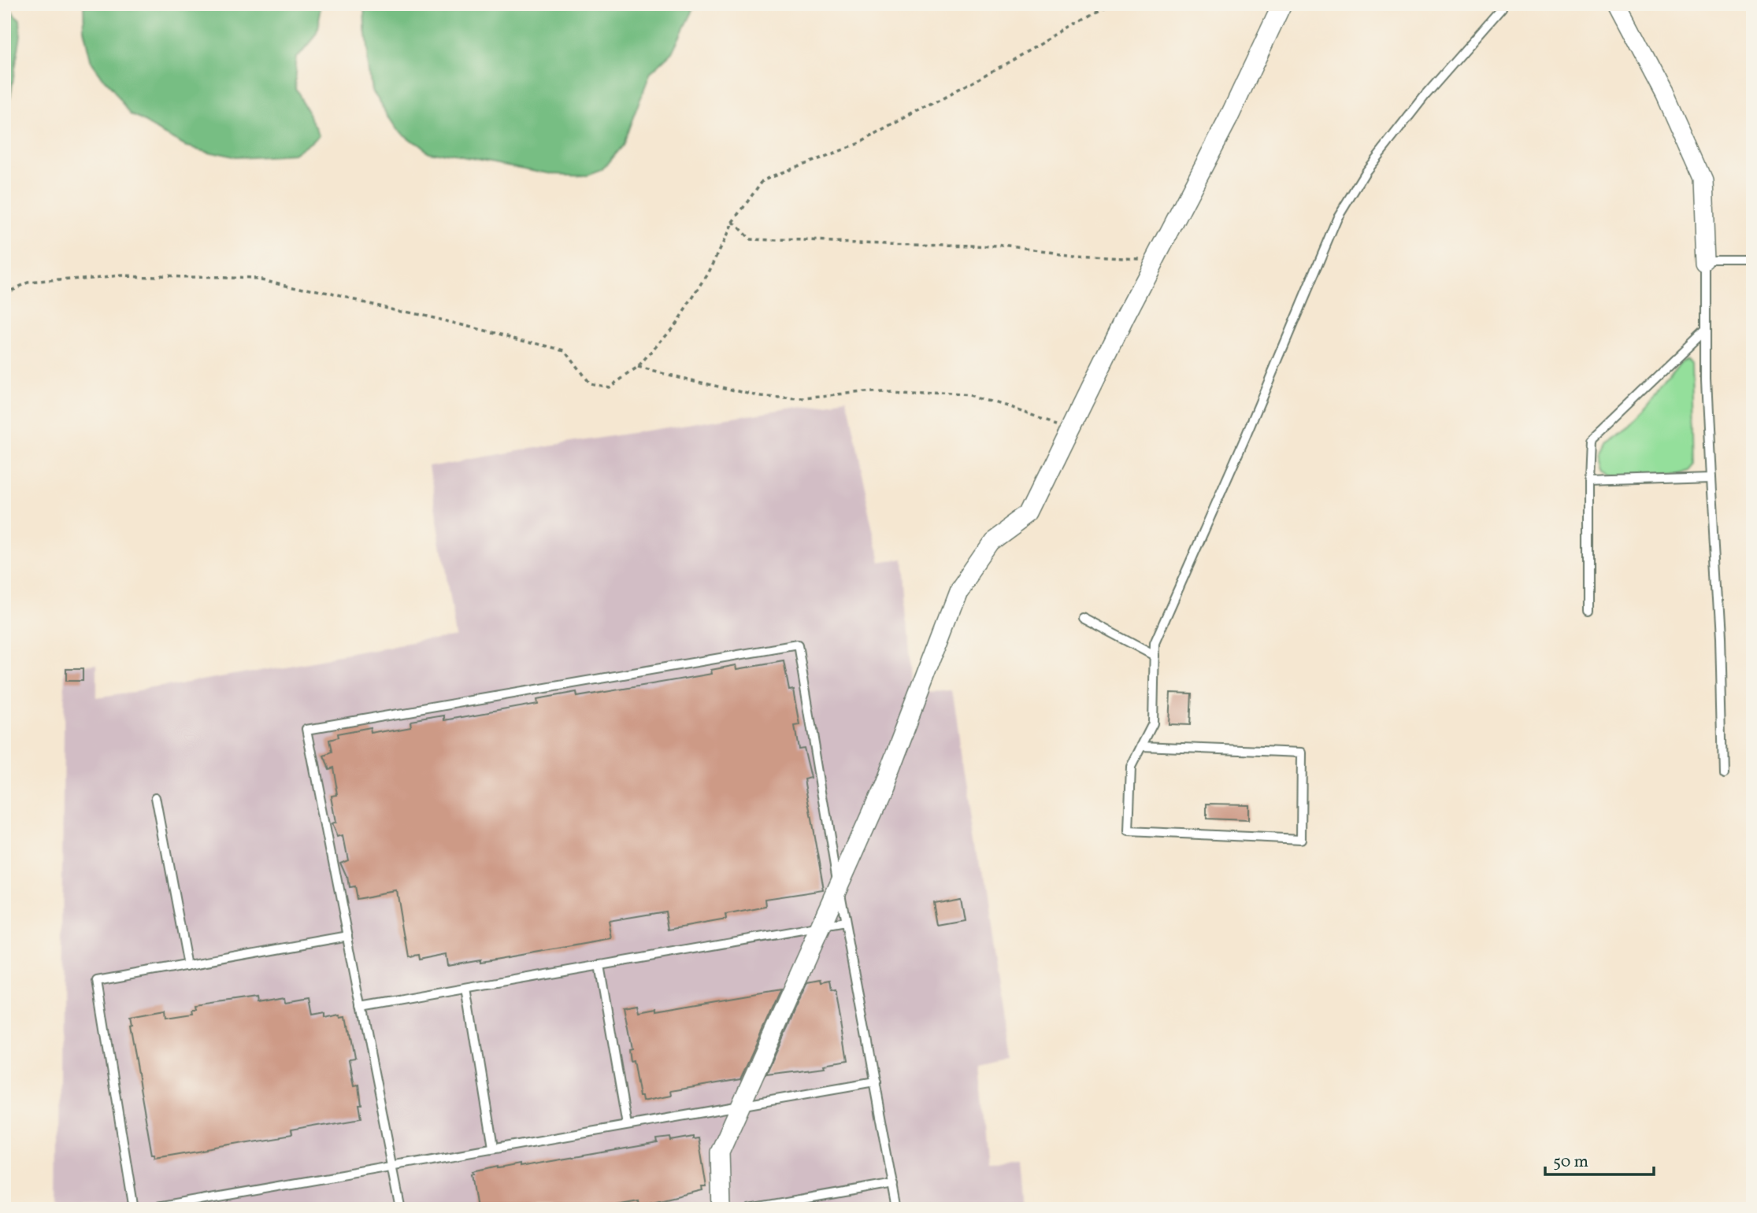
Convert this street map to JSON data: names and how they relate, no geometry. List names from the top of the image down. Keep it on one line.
{"scale_bar":"50 m"}
